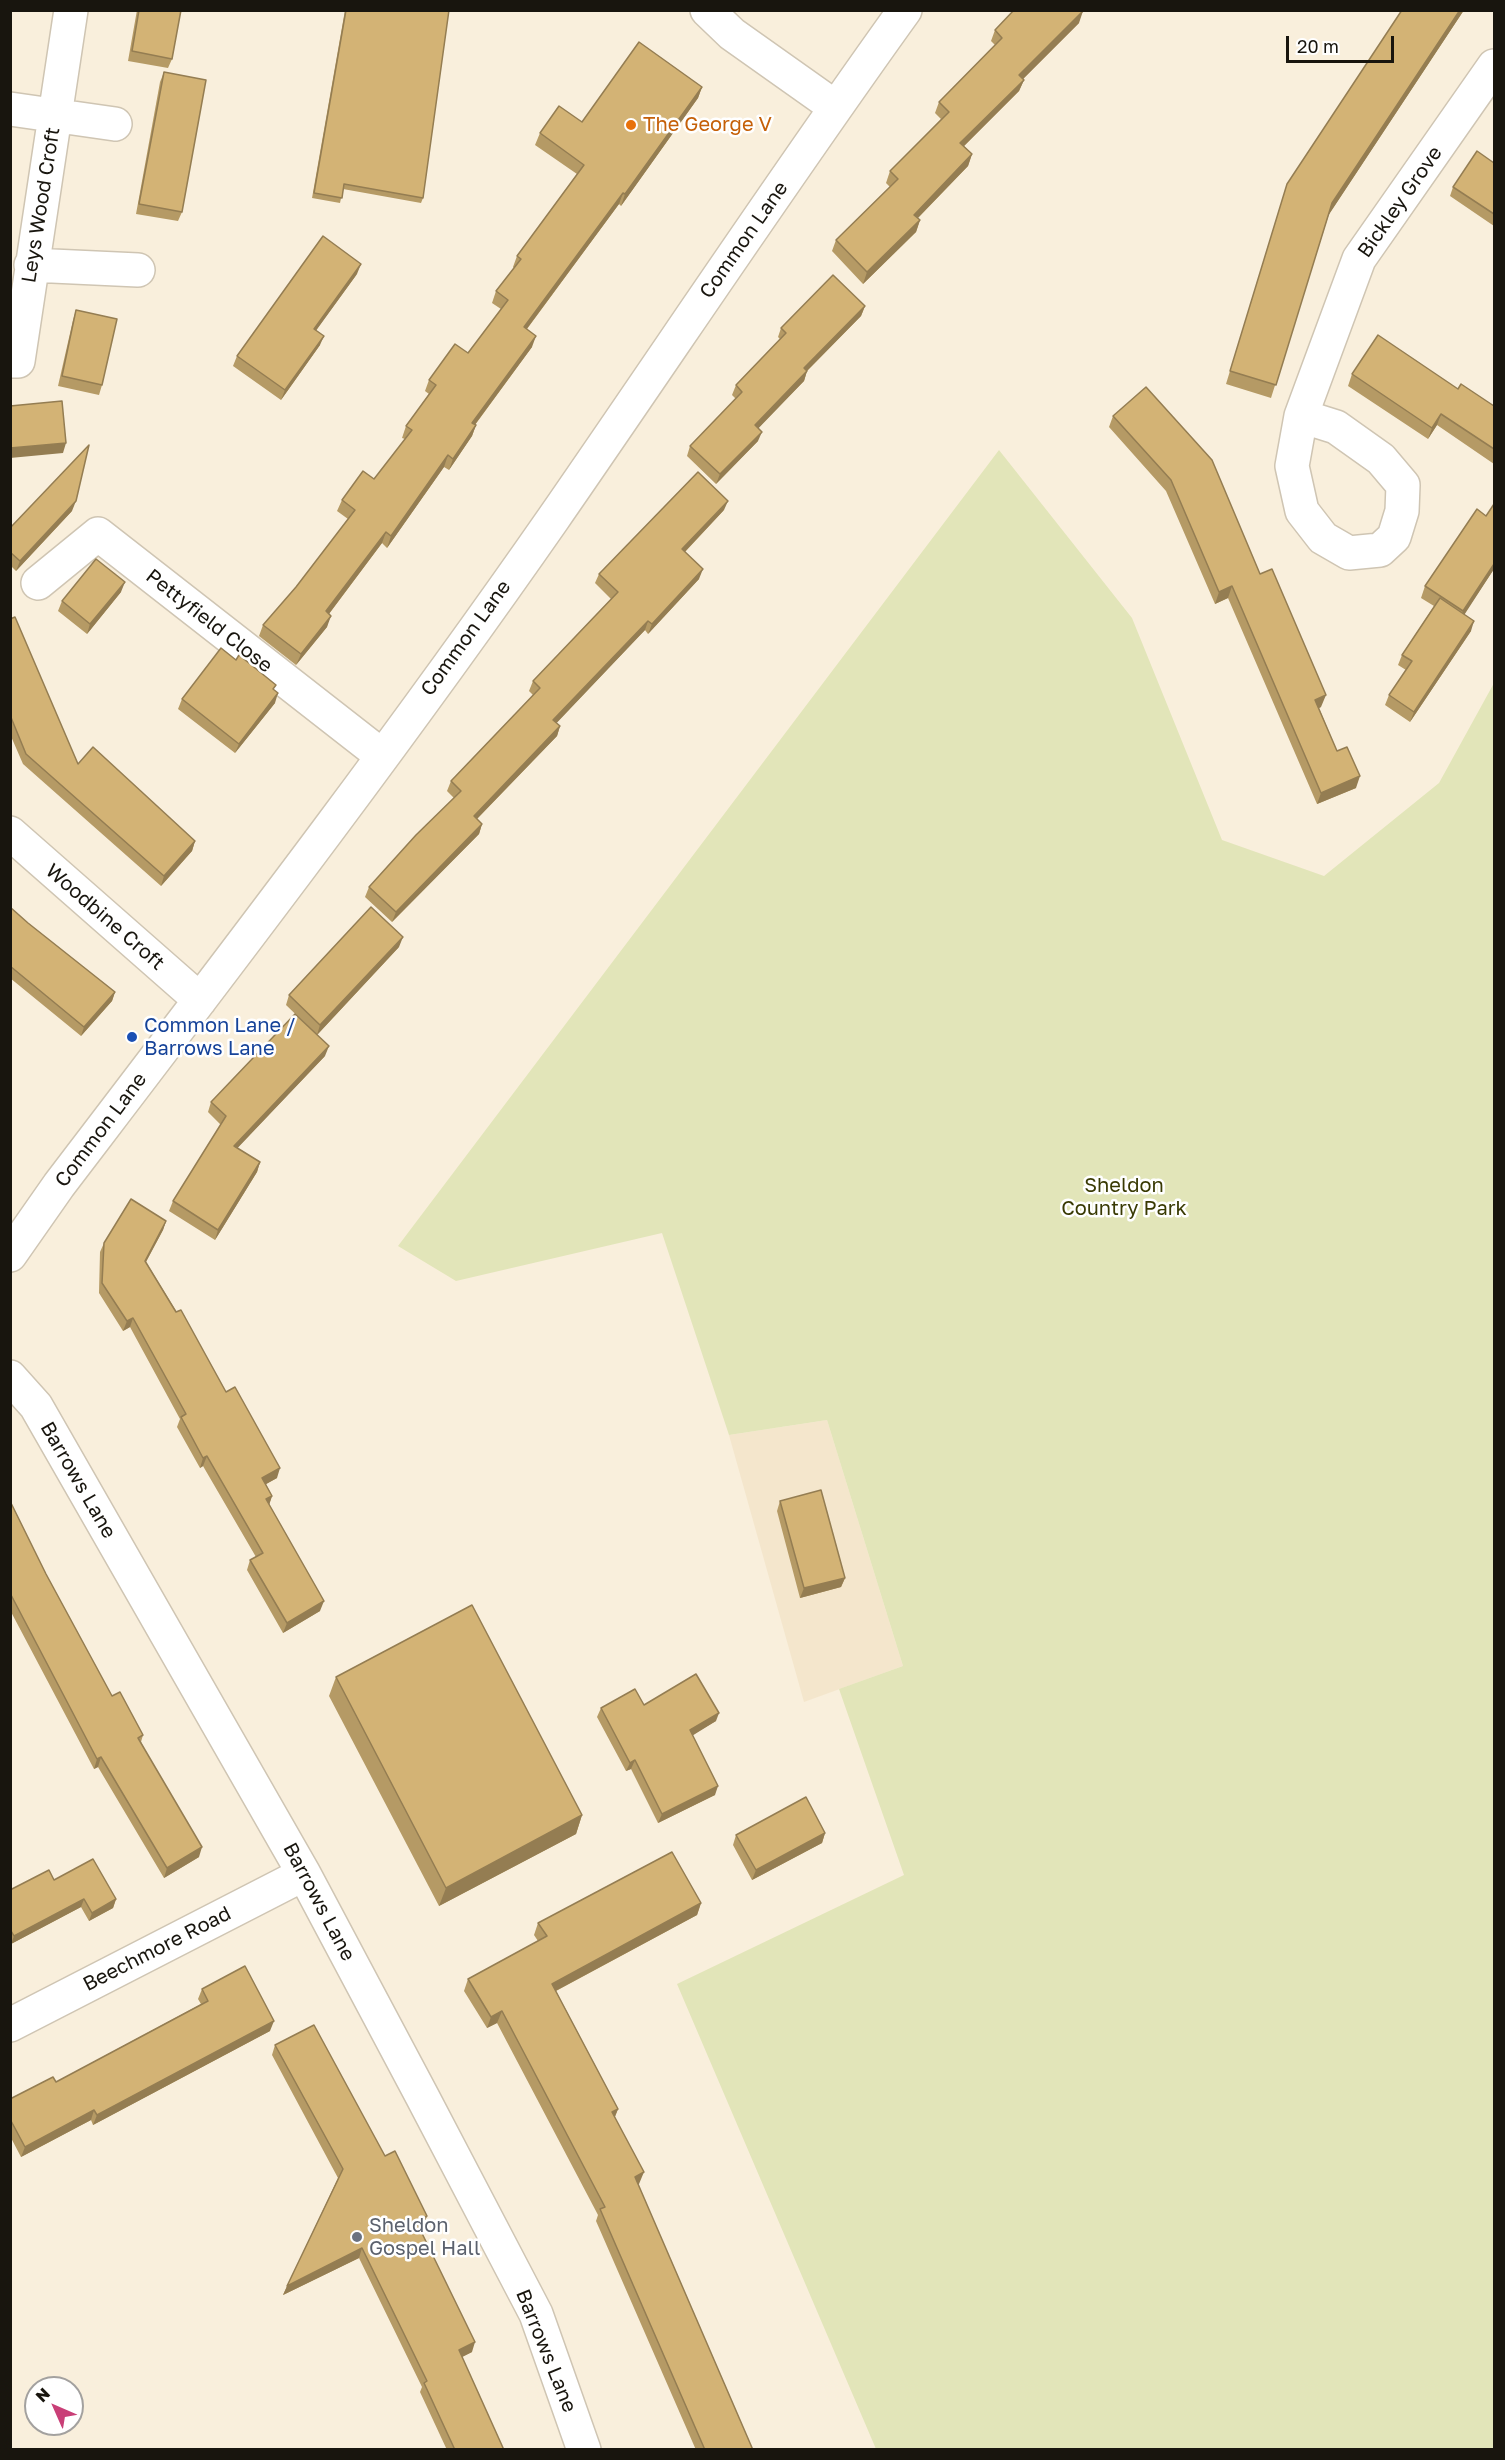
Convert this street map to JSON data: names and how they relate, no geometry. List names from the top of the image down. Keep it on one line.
{"streets":{"street":["Bickley Grove","Leys Wood Croft","Common Lane","Pettyfield Close","Woodbine Croft","Barrows Lane","Beechmore Road"]},"crossings":[["Common Lane","Pettyfield Close"],["Common Lane","Woodbine Croft"],["Barrows Lane","Beechmore Road"]],"parks":["Sheldon Country Park"],"places":["The George V","Common Lane / Barrows Lane","Sheldon Gospel Hall"],"scale_bar":"20 m","north":"top left"}
